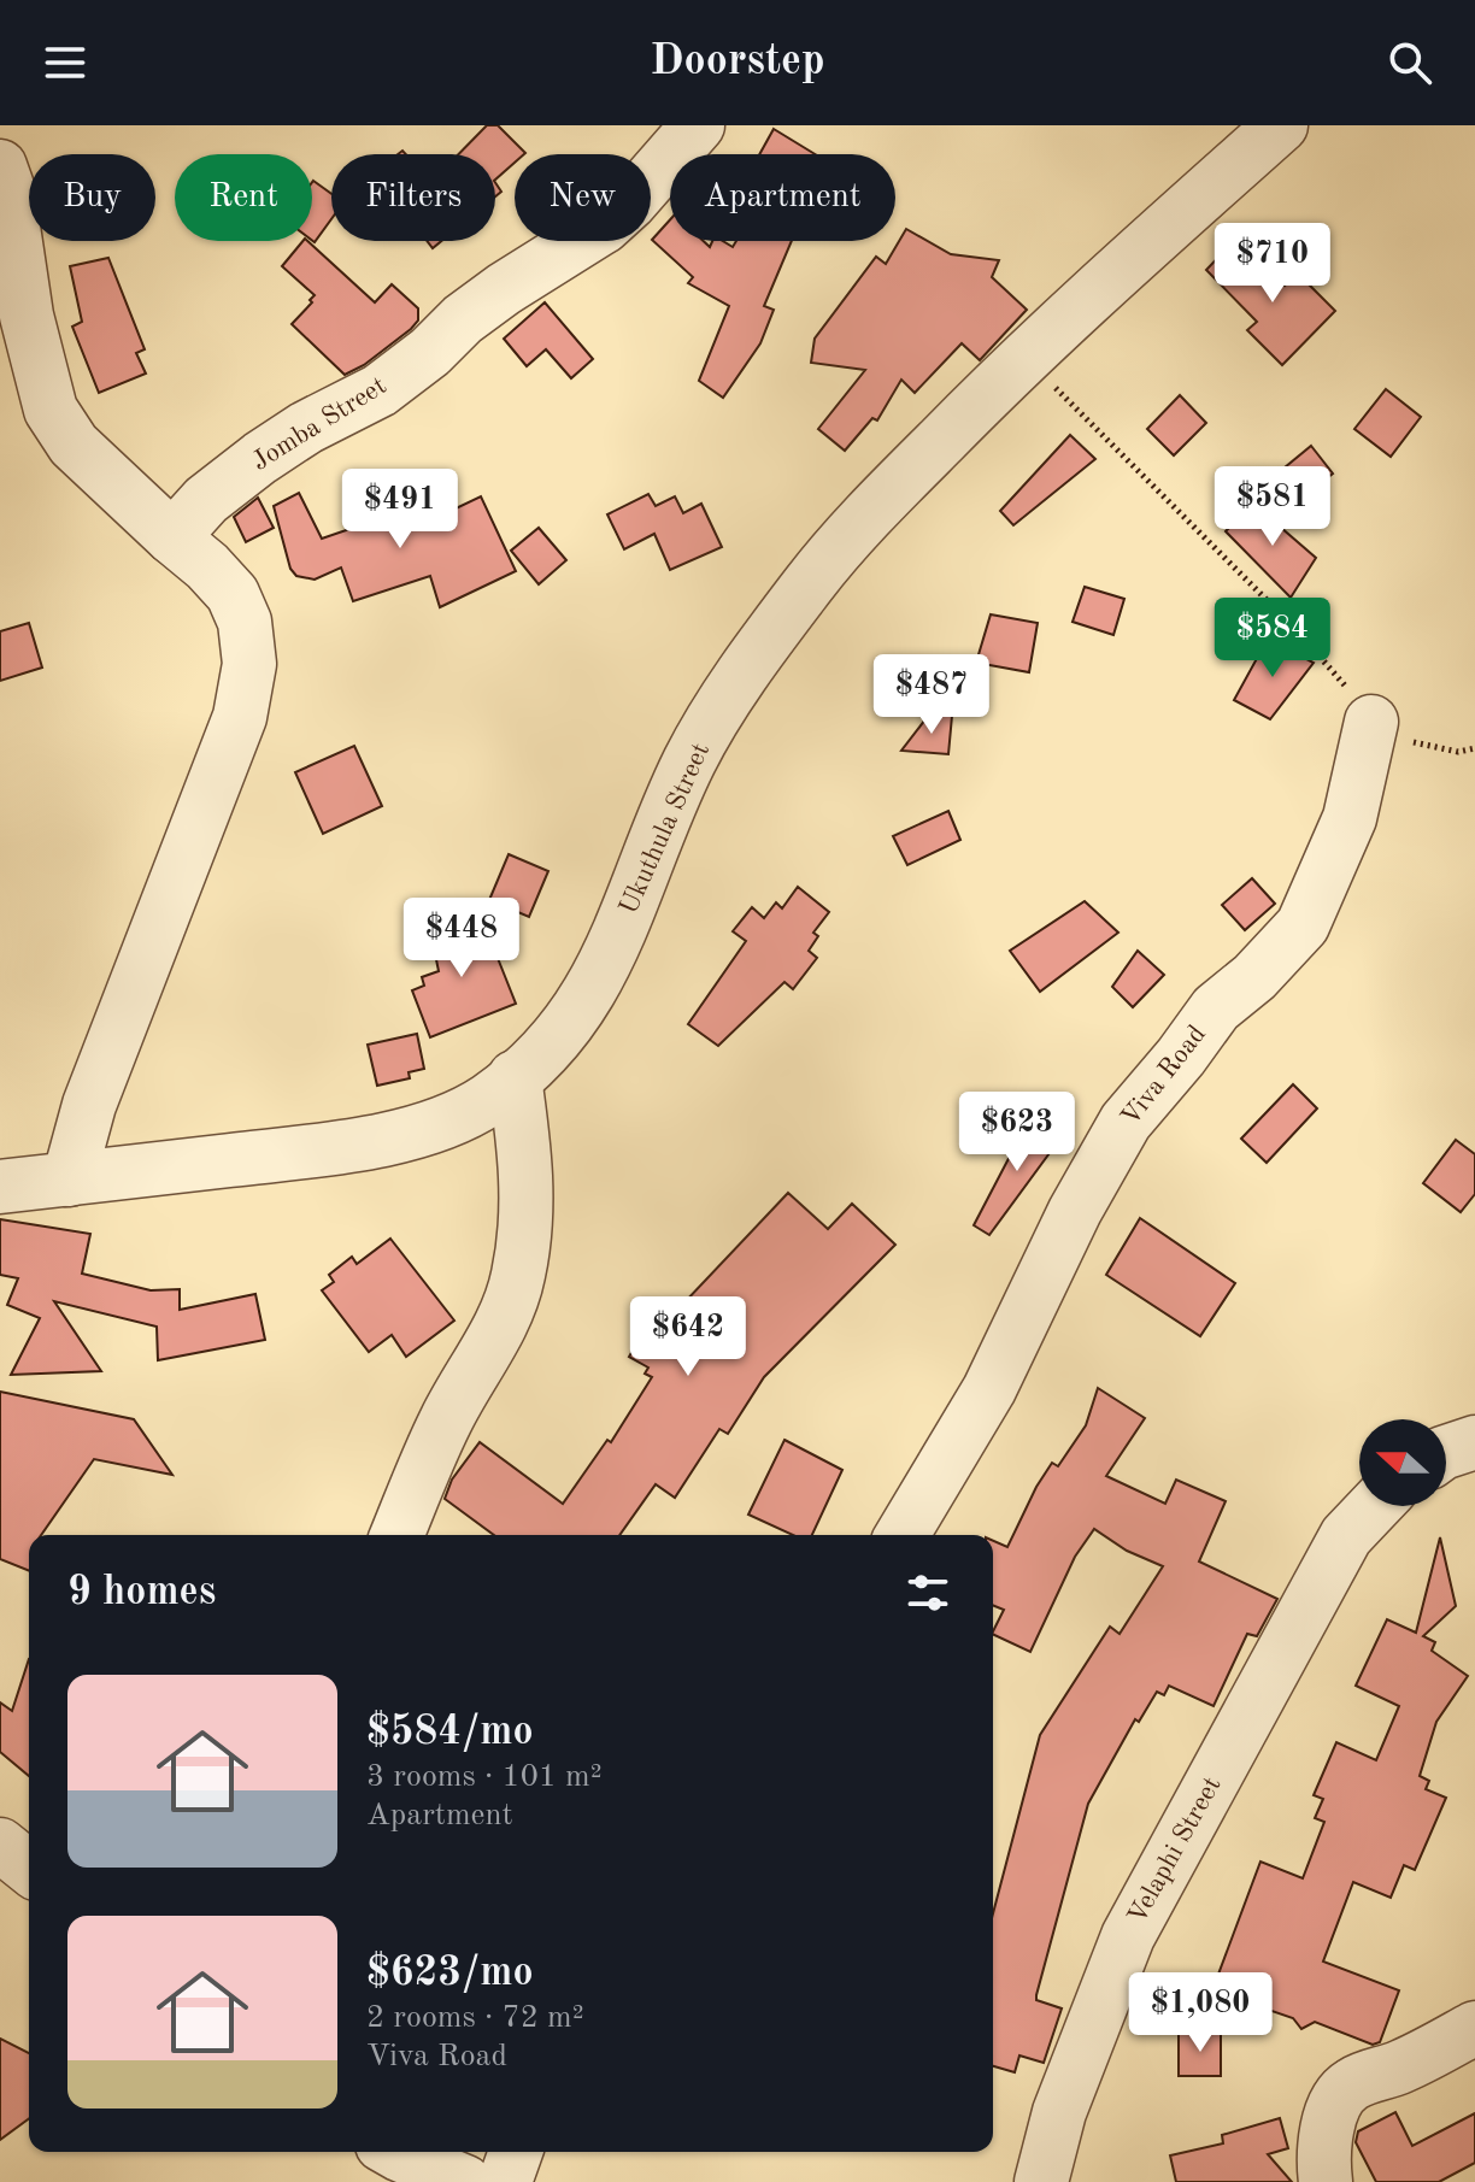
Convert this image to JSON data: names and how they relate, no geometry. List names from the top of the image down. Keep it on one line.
{"streets":{"street":["Jomba Street","Ukuthula Street","Viva Road","Velaphi Street"]},"north":"left","page":{"header":"Doorstep","chip":["Buy","Rent","Filters","New","Apartment"],"price":["$710","$581","$491","$584","$487","$448","$623","$642","$1,080"],"heading":"9 homes","list":[{"name":"$584/mo","note":"3 rooms · 101 m² · Apartment"},{"name":"$623/mo","note":"2 rooms · 72 m² · Viva Road"}]}}
